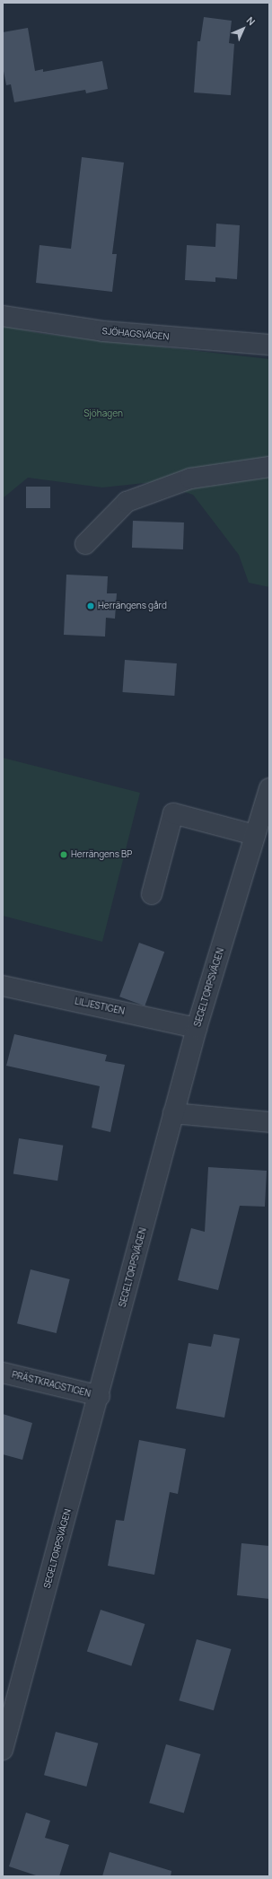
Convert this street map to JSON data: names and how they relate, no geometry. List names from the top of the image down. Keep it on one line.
{"streets":{"street":["SJÖHAGSVÄGEN","SEGELTORPSVÄGEN","LILJESTIGEN","PRÄSTKRAGSTIGEN"]},"crossings":[["SEGELTORPSVÄGEN","LILJESTIGEN"],["SEGELTORPSVÄGEN","PRÄSTKRAGSTIGEN"]],"parks":["Sjöhagen"],"places":["Herrängens gård","Herrängens BP"],"north":"top right"}
